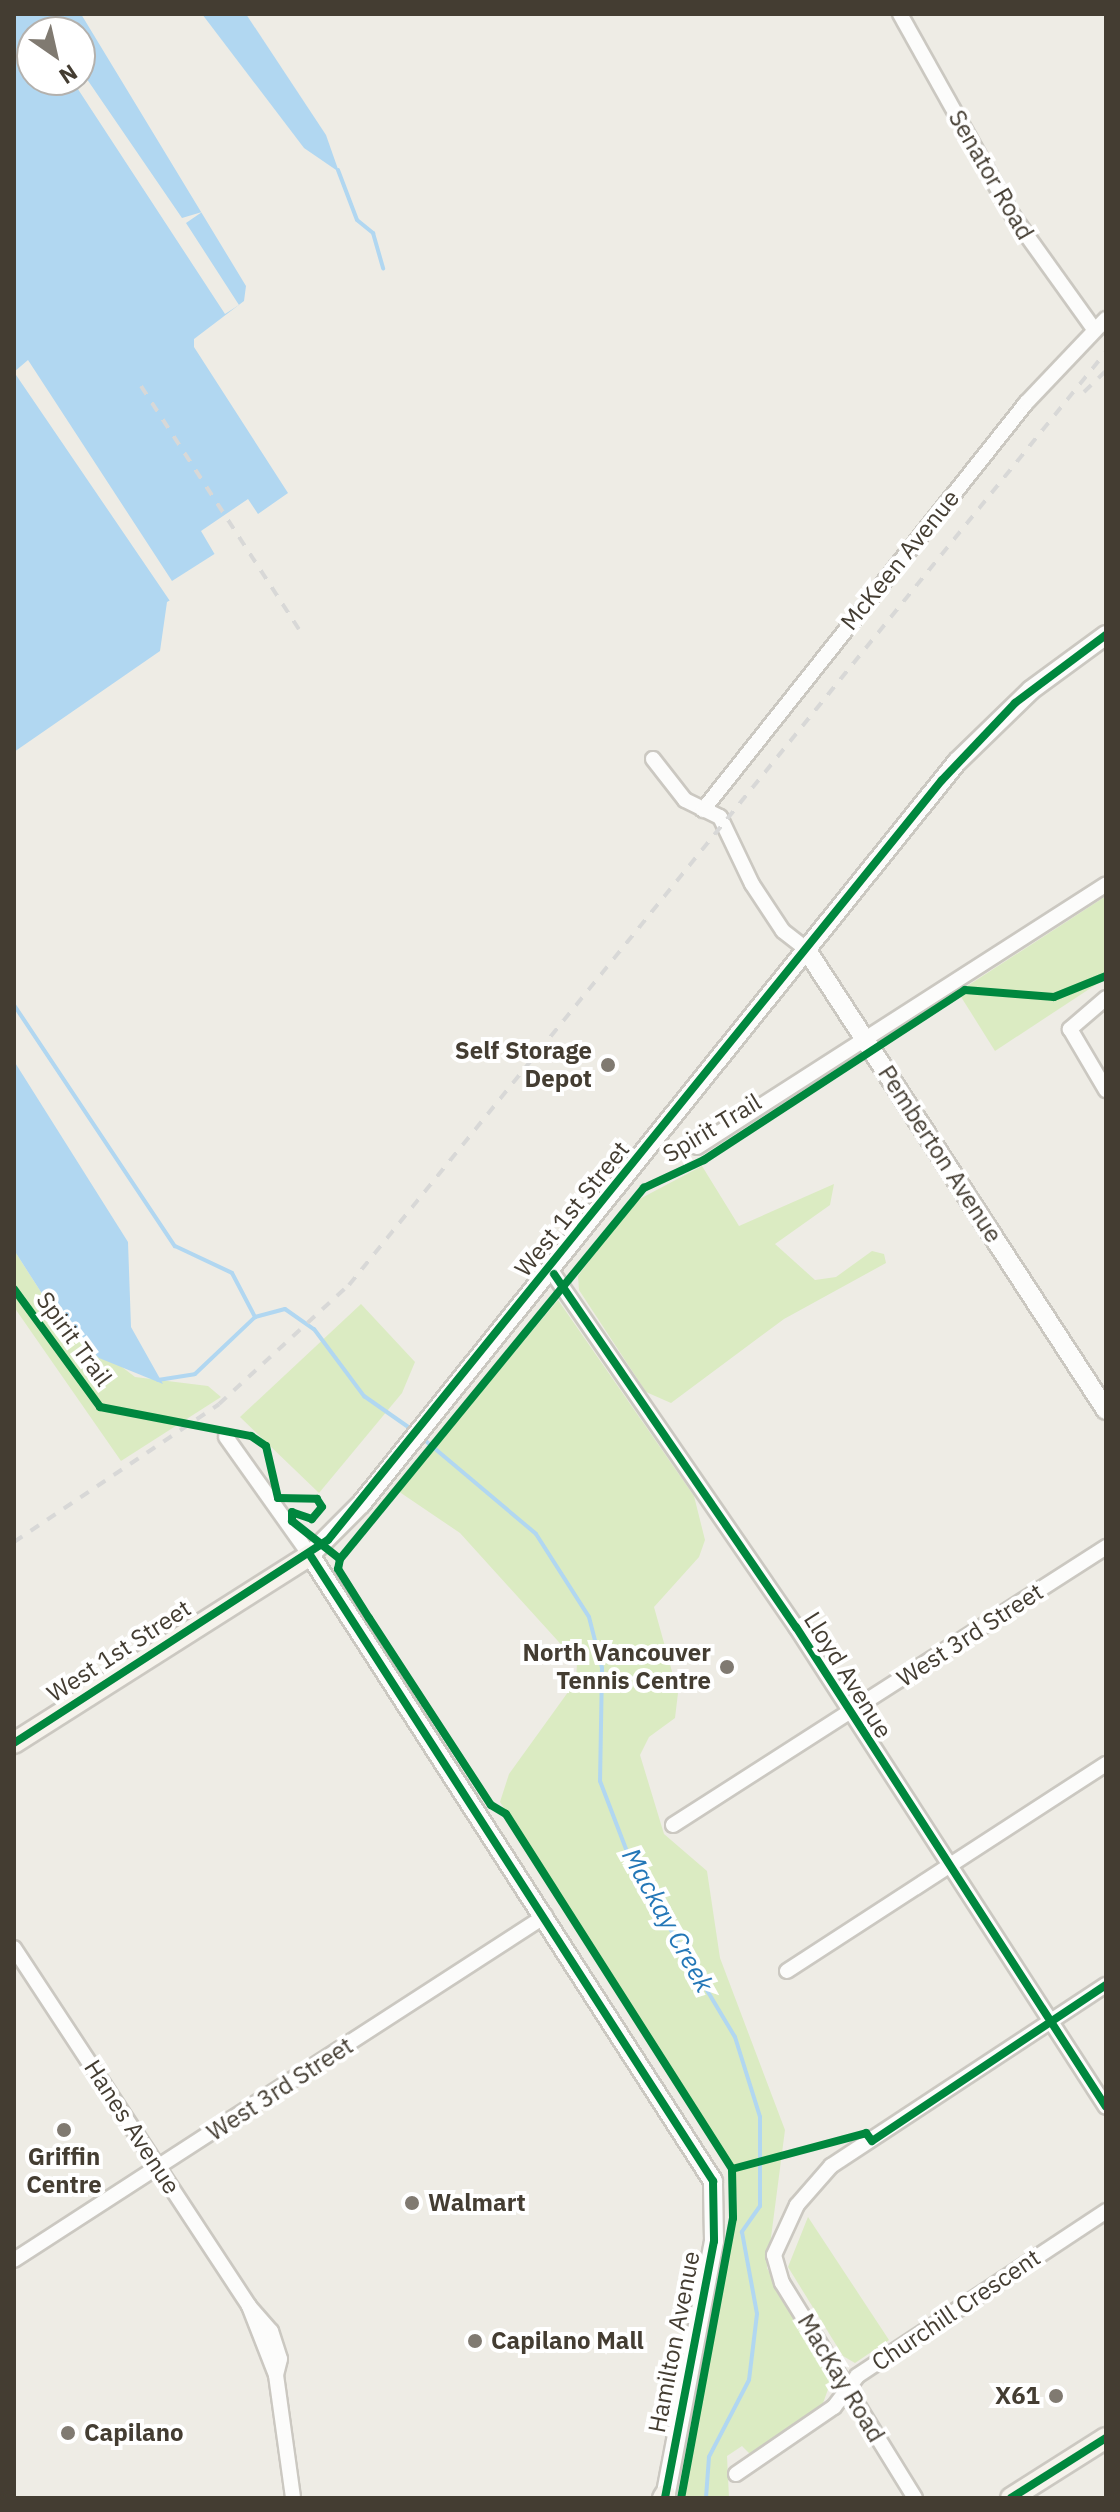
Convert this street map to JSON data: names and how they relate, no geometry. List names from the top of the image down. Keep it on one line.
{"streets":{"main road":["West 1st Street"],"street":["Senator Road","McKeen Avenue","Pemberton Avenue","West 3rd Street","Lloyd Avenue","Hanes Avenue","Churchill Crescent","Hamilton Avenue","MacKay Road"],"cycle path":["Spirit Trail"]},"crossings":[["Senator Road","McKeen Avenue"],["McKeen Avenue","Pemberton Avenue"],["Pemberton Avenue","West 1st Street"],["West 1st Street","Lloyd Avenue"],["West 3rd Street","Lloyd Avenue"],["West 3rd Street","Hanes Avenue"],["West 3rd Street","Hamilton Avenue"],["Lloyd Avenue","MacKay Road"],["Churchill Crescent","MacKay Road"]],"water":["Mackay Creek"],"places":["Self Storage Depot","North Vancouver Tennis Centre","Griffin Centre","Walmart","Capilano Mall","X61","Capilano"],"north":"bottom right"}
